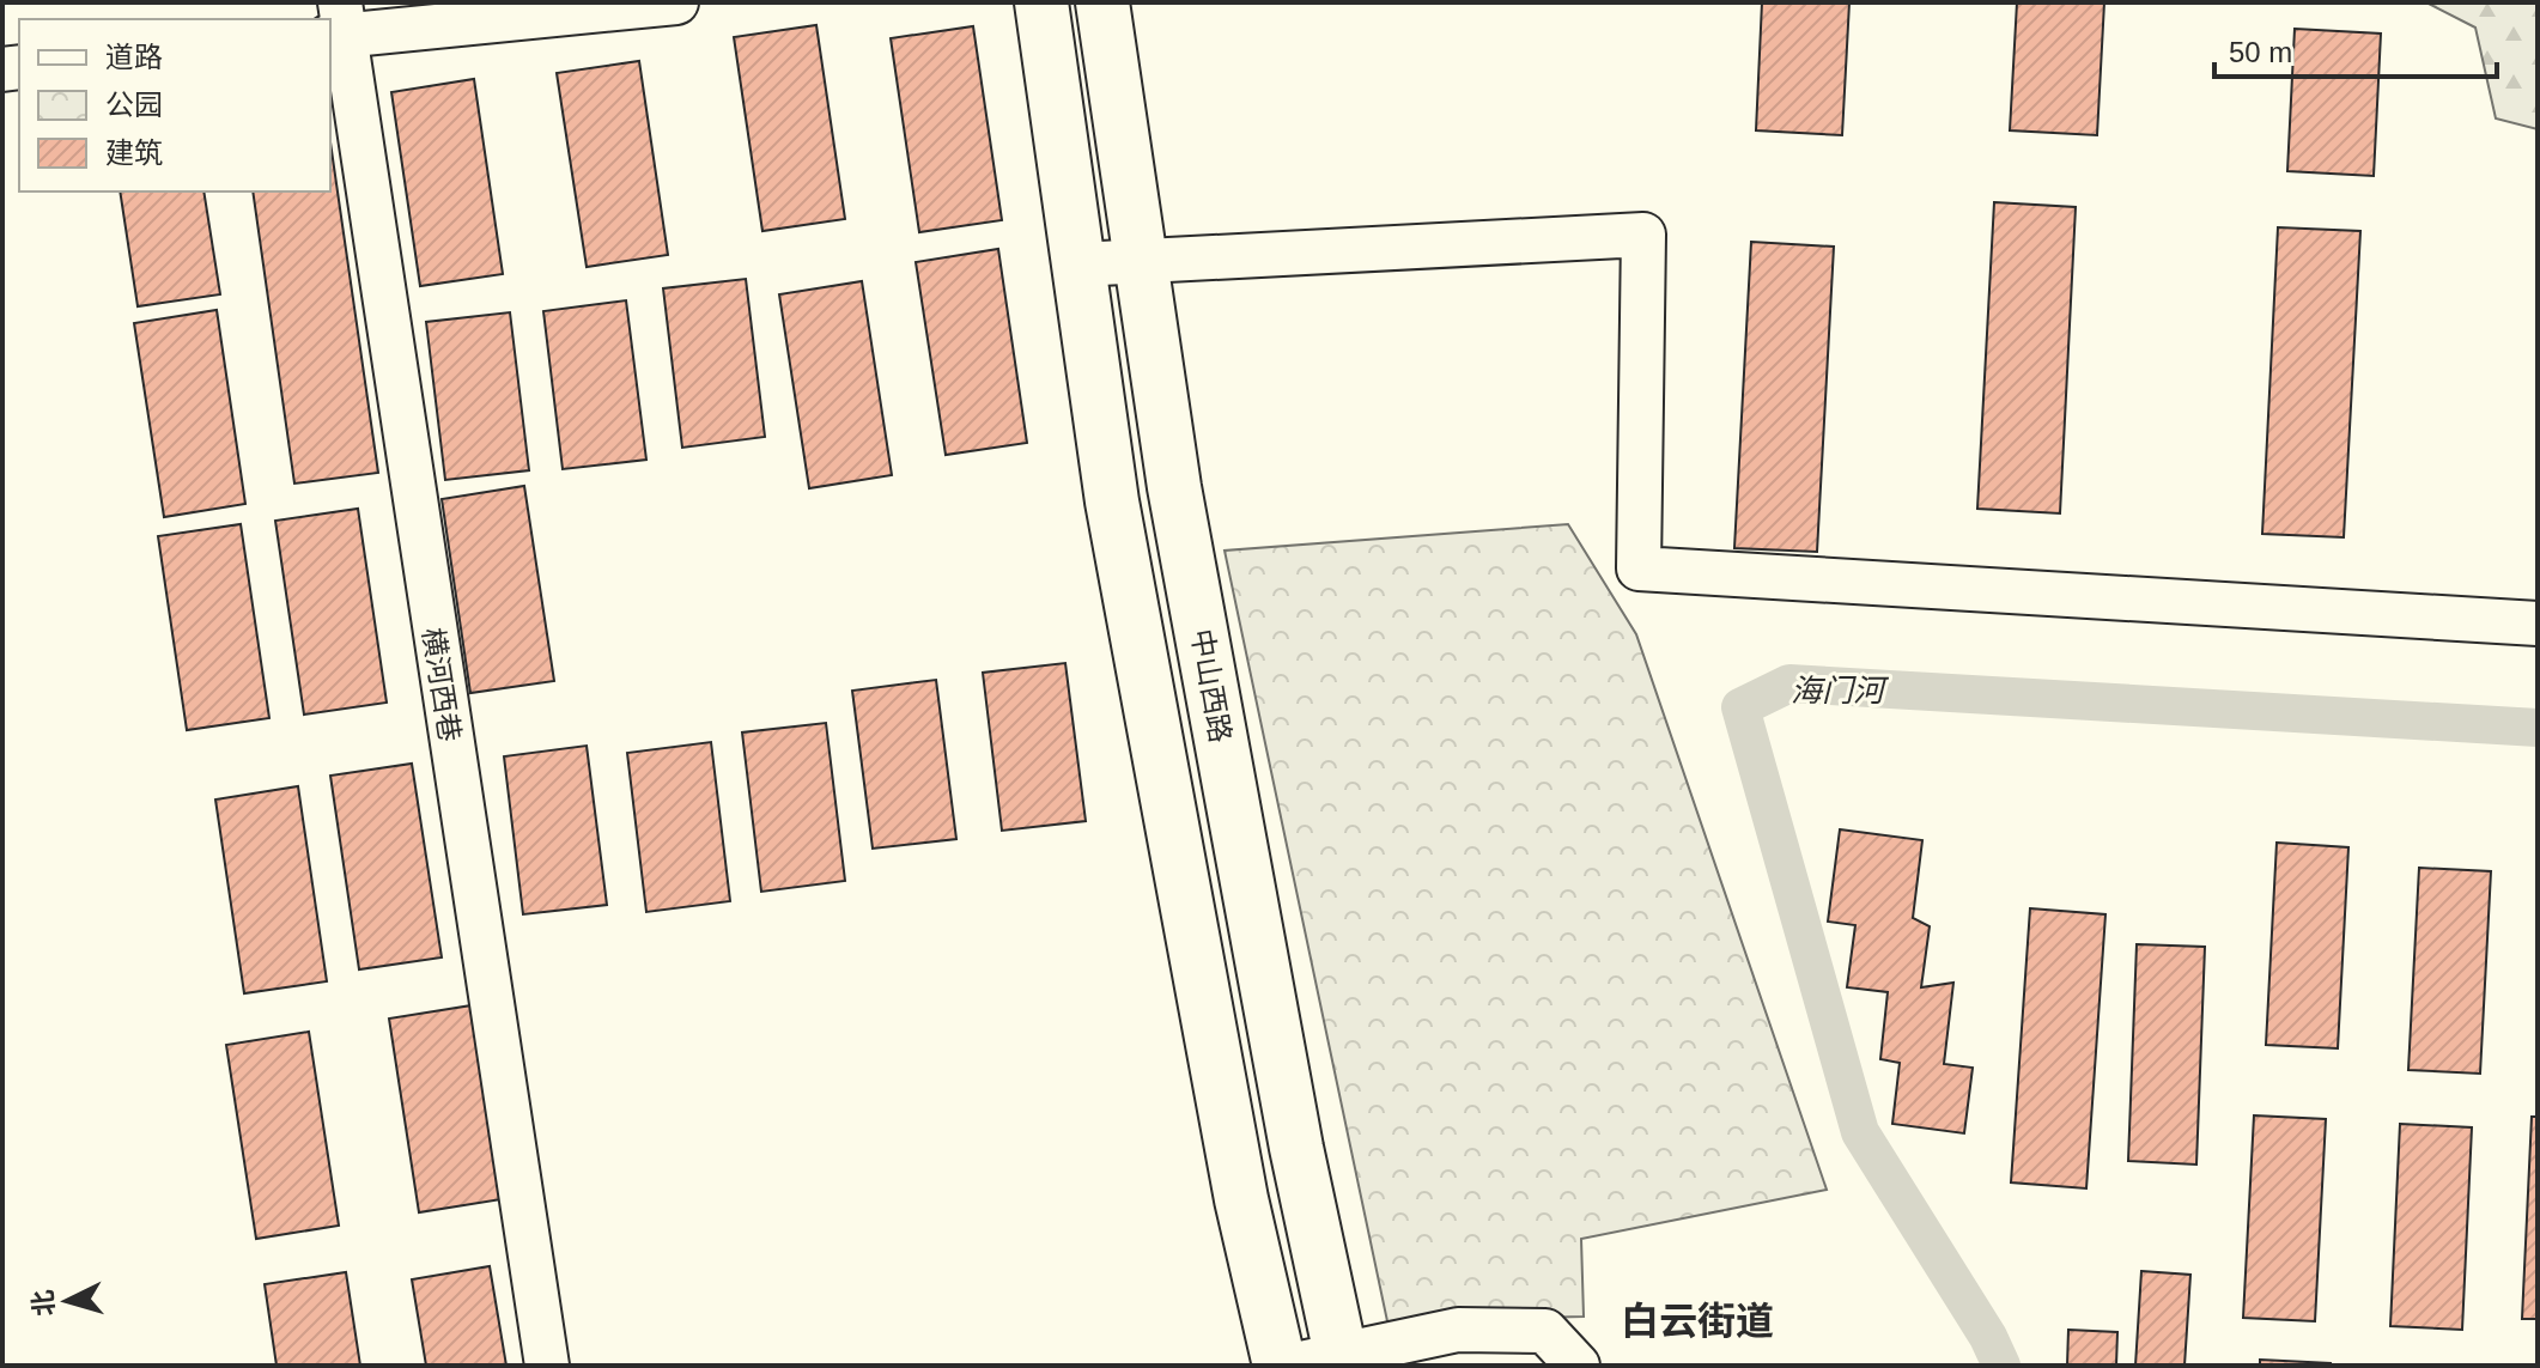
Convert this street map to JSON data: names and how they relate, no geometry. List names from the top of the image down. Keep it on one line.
{"streets":{"main road":["中山西路"],"street":["横河西巷"]},"districts":["白云街道"],"water":["海门河"],"legend":["道路","公园","建筑"],"scale_bar":"50 m","north":"left"}
